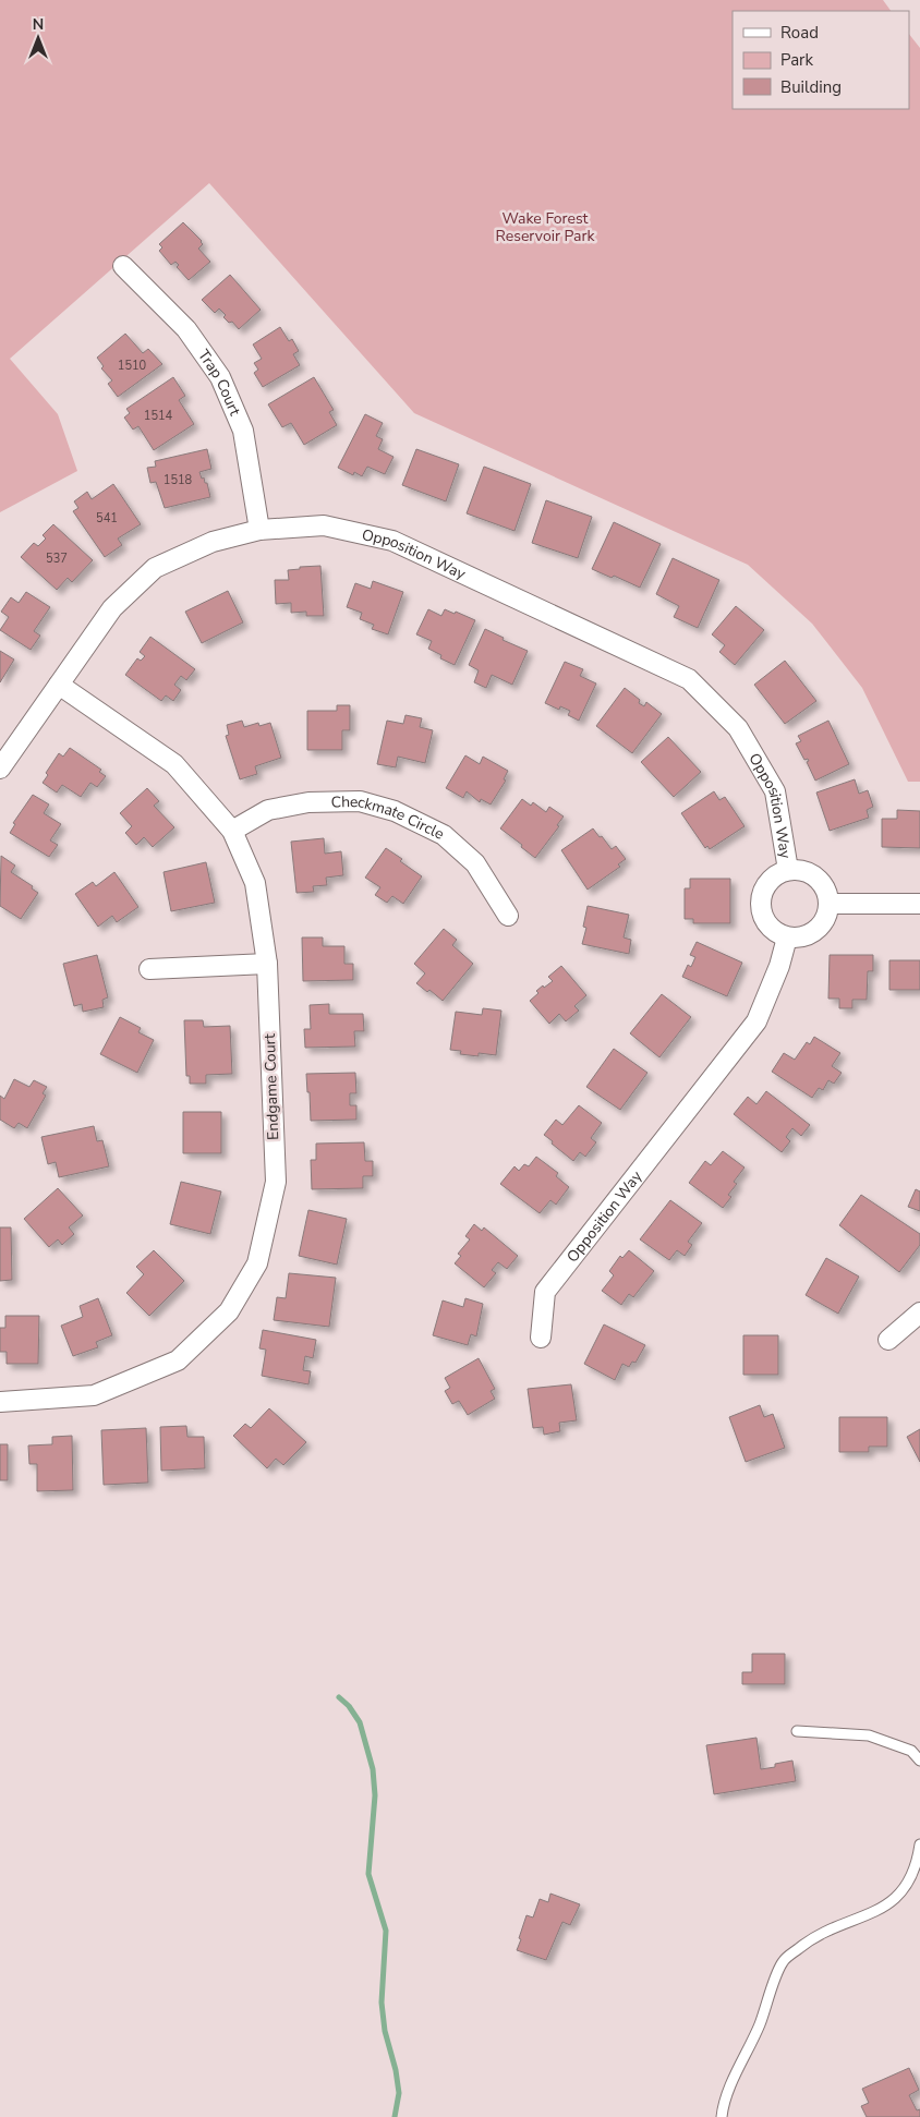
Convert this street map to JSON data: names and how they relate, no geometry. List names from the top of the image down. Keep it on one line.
{"streets":{"street":["Trap Court","Opposition Way","Checkmate Circle","Endgame Court"]},"crossings":[["Trap Court","Opposition Way"],["Opposition Way","Endgame Court"],["Checkmate Circle","Endgame Court"]],"parks":["Wake Forest Reservoir Park"],"house_numbers":["1510","1514","1518","541","537"],"legend":["Road","Park","Building"],"north":"top"}
